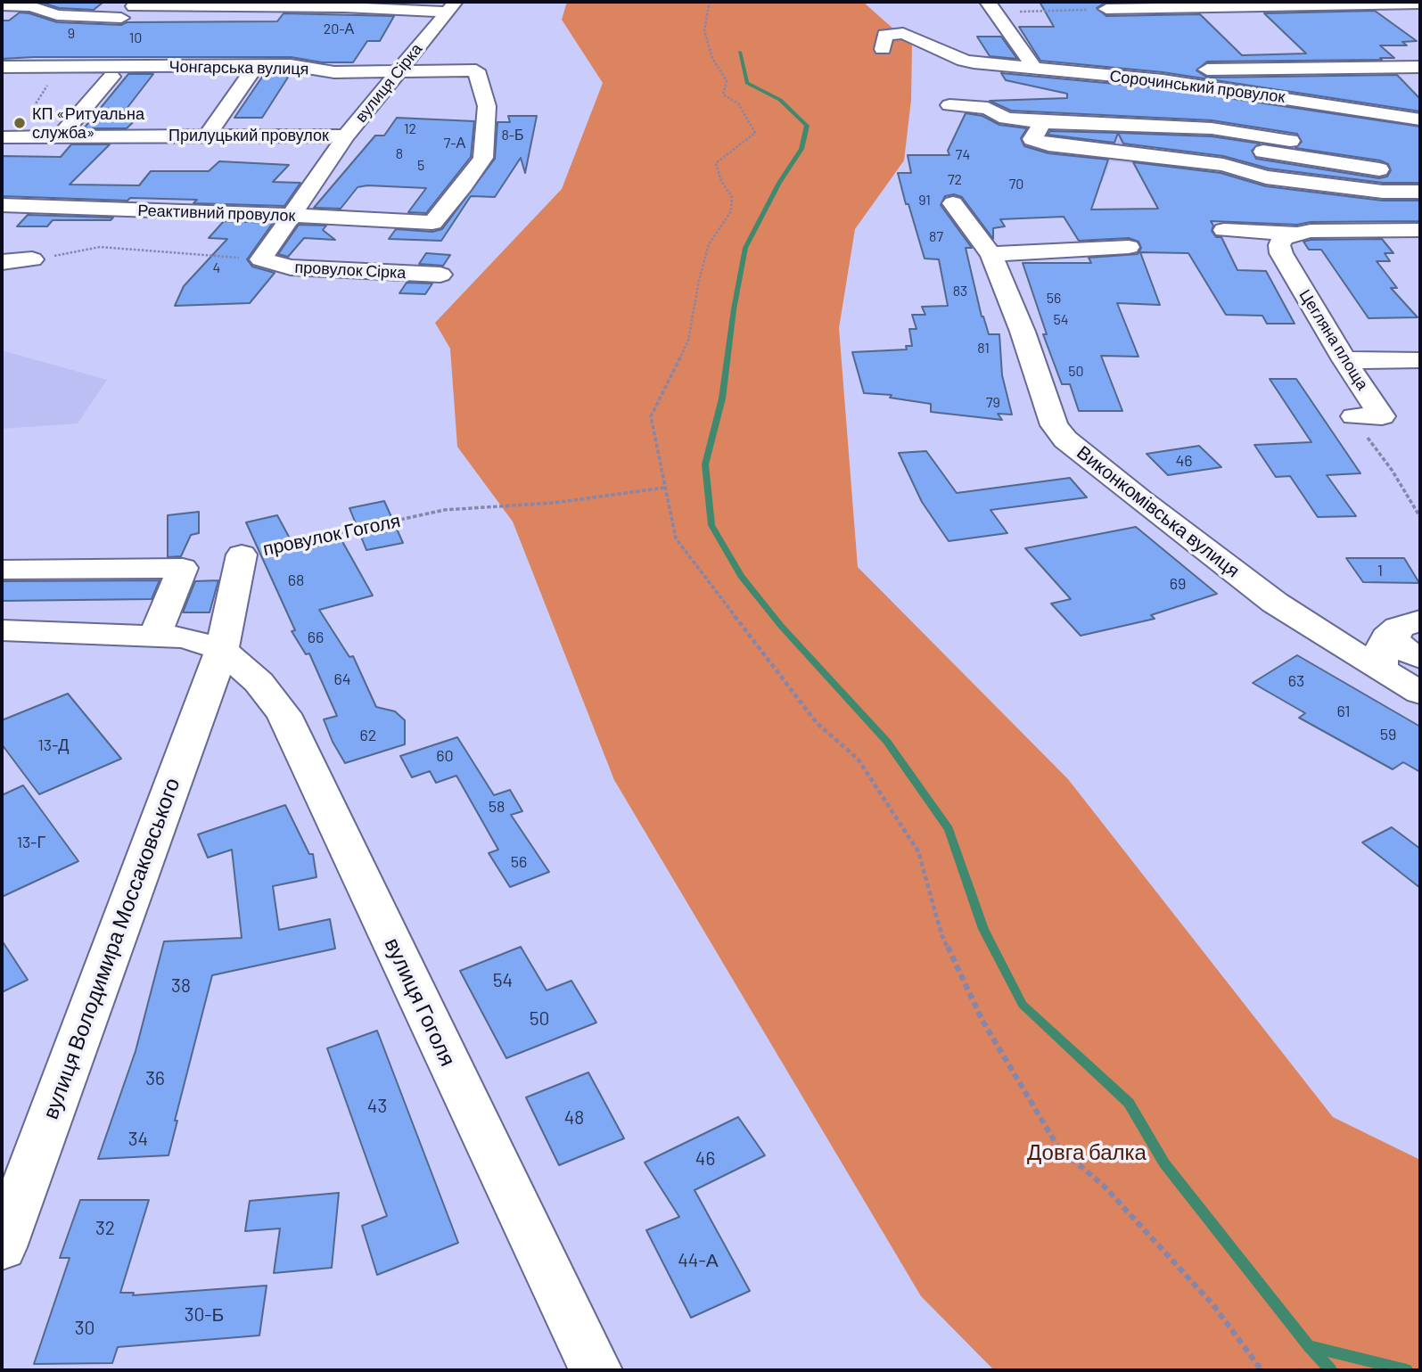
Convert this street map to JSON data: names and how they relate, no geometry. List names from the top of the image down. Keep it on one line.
{"streets":{"street":["Чонгарська вулиця","вулиця Сірка","Сорочинський провулок","Прилуцький провулок","Реактивний провулок","провулок Сірка","Цегляна площа","Виконкомівська вулиця","провулок Гоголя","вулиця Володимира Моссаковського","вулиця Гоголя"]},"crossings":[["Чонгарська вулиця","вулиця Сірка"],["Чонгарська вулиця","Реактивний провулок"],["вулиця Сірка","Прилуцький провулок"],["вулиця Сірка","Реактивний провулок"],["вулиця Сірка","провулок Сірка"],["провулок Гоголя","вулиця Володимира Моссаковського"],["провулок Гоголя","вулиця Гоголя"],["вулиця Володимира Моссаковського","вулиця Гоголя"]],"parks":["Довга балка"],"places":["КП «Ритуальна служба»"],"house_numbers":["20-А","9","10","12","8-Б","7-А","8","74","5","72","70","91","87","4","83","56","54","81","50","79","46","1","68","69","66","64","63","61","59","62","13-Д","60","58","13-Г","56","54","38","50","36","43","48","34","46","32","44-А","30-Б","30"]}
